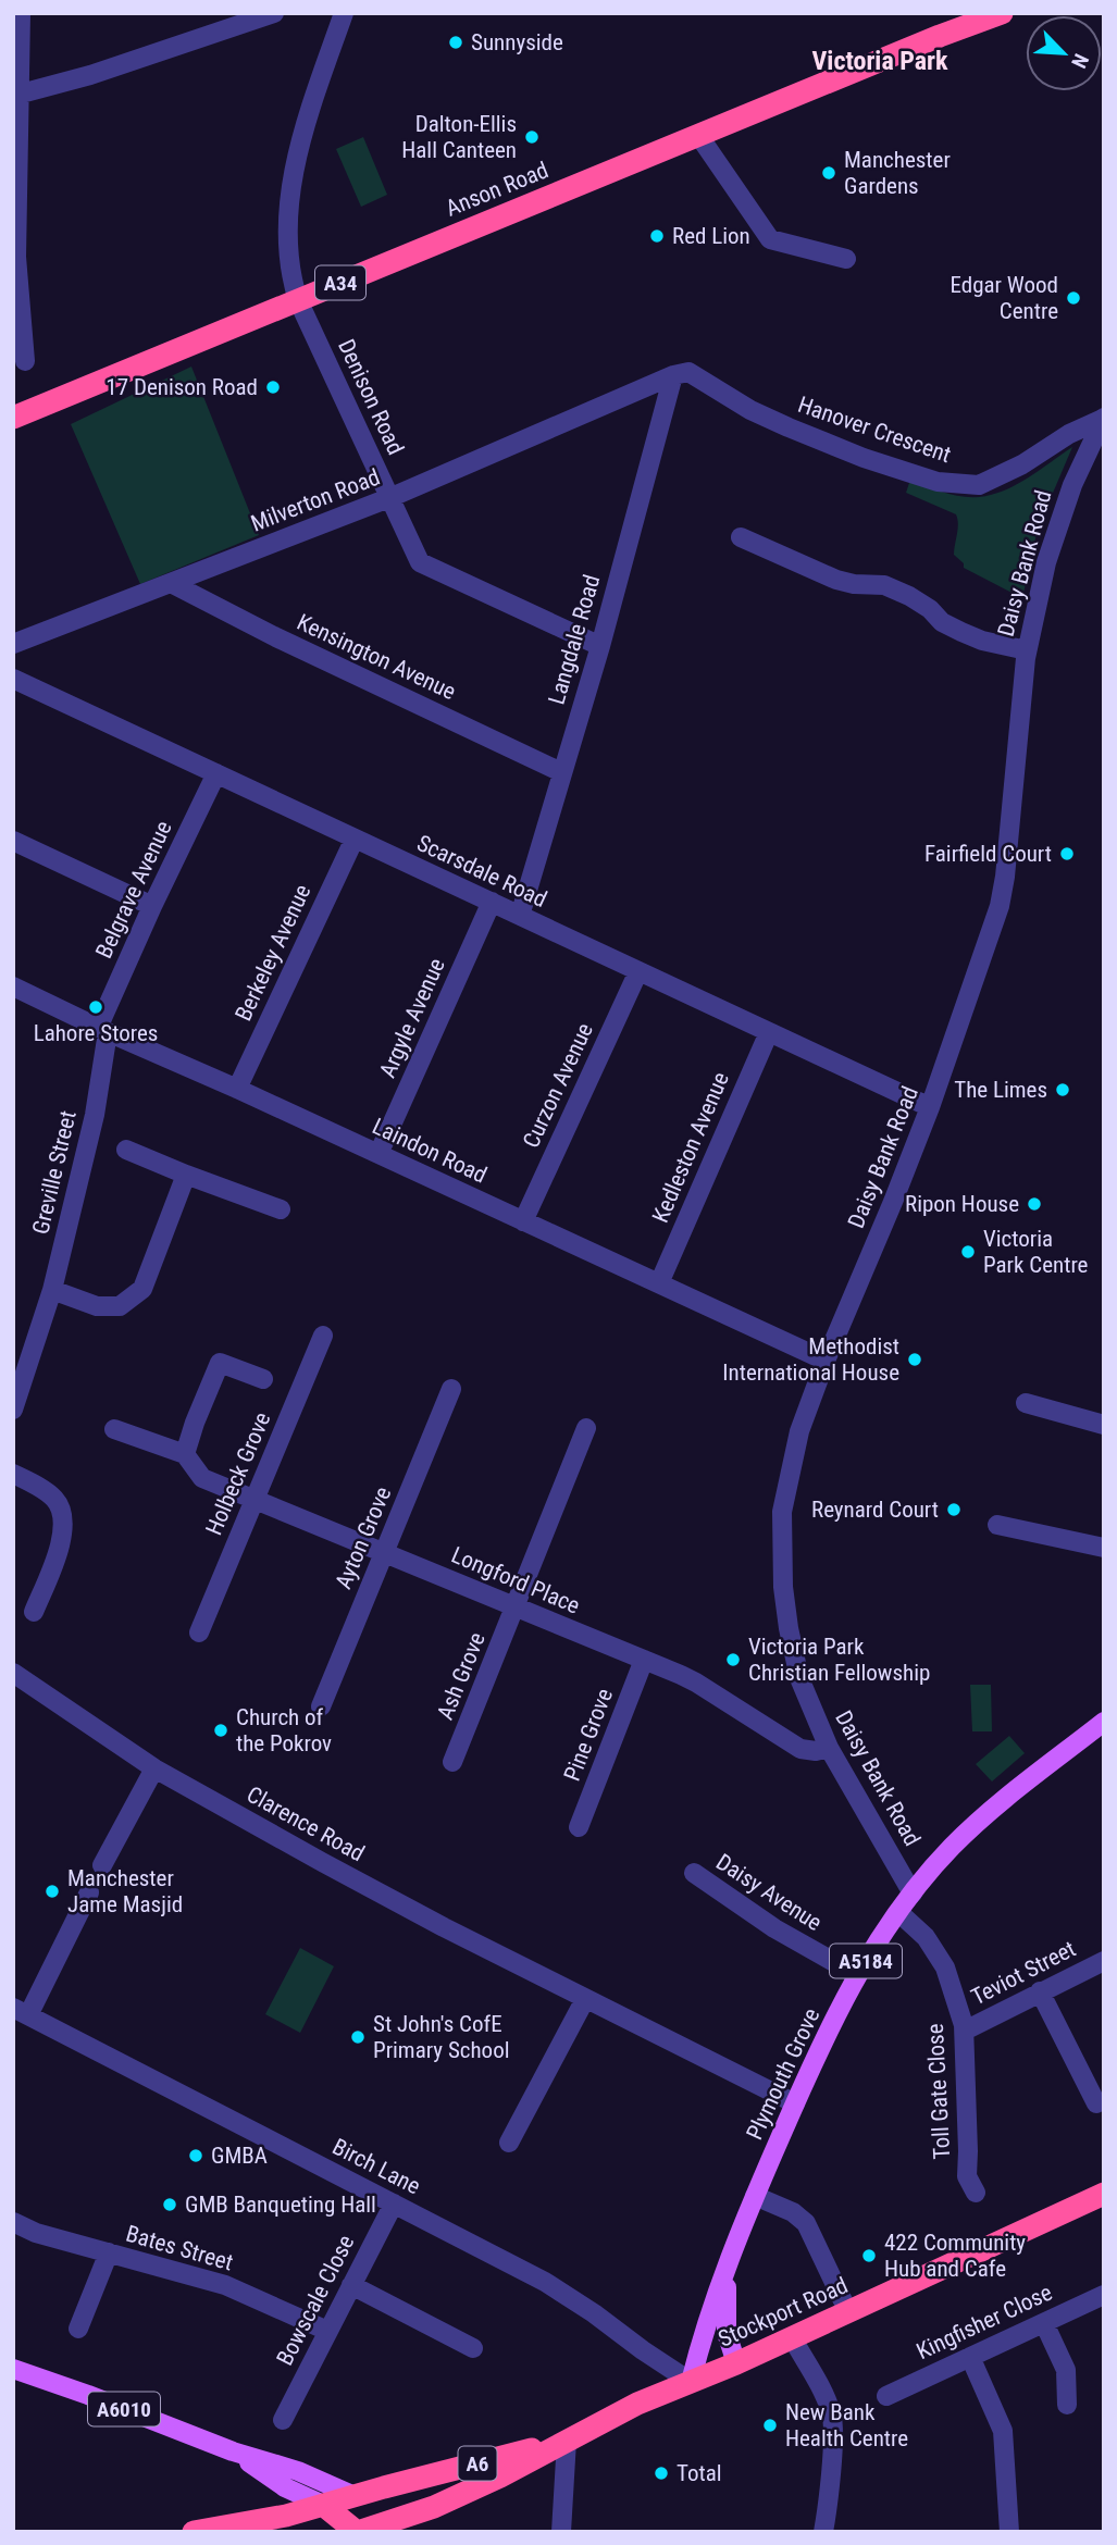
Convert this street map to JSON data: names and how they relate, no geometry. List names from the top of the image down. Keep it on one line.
{"streets":{"highway":["Anson Road","A34","Stockport Road","A6010","A6"],"main road":["A5184","Plymouth Grove"],"street":["Denison Road","Hanover Crescent","Milverton Road","Daisy Bank Road","Langdale Road","Kensington Avenue","Scarsdale Road","Belgrave Avenue","Berkeley Avenue","Argyle Avenue","Curzon Avenue","Kedleston Avenue","Laindon Road","Greville Street","Holbeck Grove","Ayton Grove","Longford Place","Ash Grove","Pine Grove","Clarence Road","Daisy Avenue","Teviot Street","Toll Gate Close","Birch Lane","Bates Street","Bowscale Close","Kingfisher Close"]},"crossings":[["Anson Road","Denison Road"],["Denison Road","Milverton Road"],["Denison Road","Langdale Road"],["Hanover Crescent","Milverton Road"],["Hanover Crescent","Daisy Bank Road"],["Hanover Crescent","Langdale Road"],["Milverton Road","Langdale Road"],["Milverton Road","Kensington Avenue"],["Daisy Bank Road","Scarsdale Road"],["Daisy Bank Road","Laindon Road"],["Daisy Bank Road","Longford Place"],["Daisy Bank Road","Plymouth Grove"],["Langdale Road","Kensington Avenue"],["Langdale Road","Scarsdale Road"],["Scarsdale Road","Belgrave Avenue"],["Scarsdale Road","Berkeley Avenue"],["Scarsdale Road","Argyle Avenue"],["Scarsdale Road","Curzon Avenue"],["Scarsdale Road","Kedleston Avenue"],["Belgrave Avenue","Laindon Road"],["Belgrave Avenue","Greville Street"],["Berkeley Avenue","Laindon Road"],["Argyle Avenue","Laindon Road"],["Curzon Avenue","Laindon Road"],["Kedleston Avenue","Laindon Road"],["Laindon Road","Greville Street"],["Holbeck Grove","Longford Place"],["Ayton Grove","Longford Place"],["Longford Place","Ash Grove"],["Longford Place","Pine Grove"],["Clarence Road","Plymouth Grove"],["Daisy Avenue","Plymouth Grove"],["Teviot Street","Toll Gate Close"],["Plymouth Grove","Toll Gate Close"],["Plymouth Grove","Birch Lane"],["Plymouth Grove","Stockport Road"],["Birch Lane","Bowscale Close"],["Birch Lane","Stockport Road"],["Bates Street","Bowscale Close"],["Stockport Road","A6010"]],"districts":["Victoria Park"],"places":["Sunnyside","Dalton-Ellis Hall Canteen","Manchester Gardens","Red Lion","Edgar Wood Centre","17 Denison Road","Fairfield Court","Lahore Stores","The Limes","Ripon House","Victoria Park Centre","Methodist International House","Reynard Court","Victoria Park Christian Fellowship","Church of the Pokrov","Manchester Jame Masjid","St John's CofE Primary School","GMBA","GMB Banqueting Hall","422 Community Hub and Cafe","New Bank Health Centre","Total"],"north":"bottom right"}
